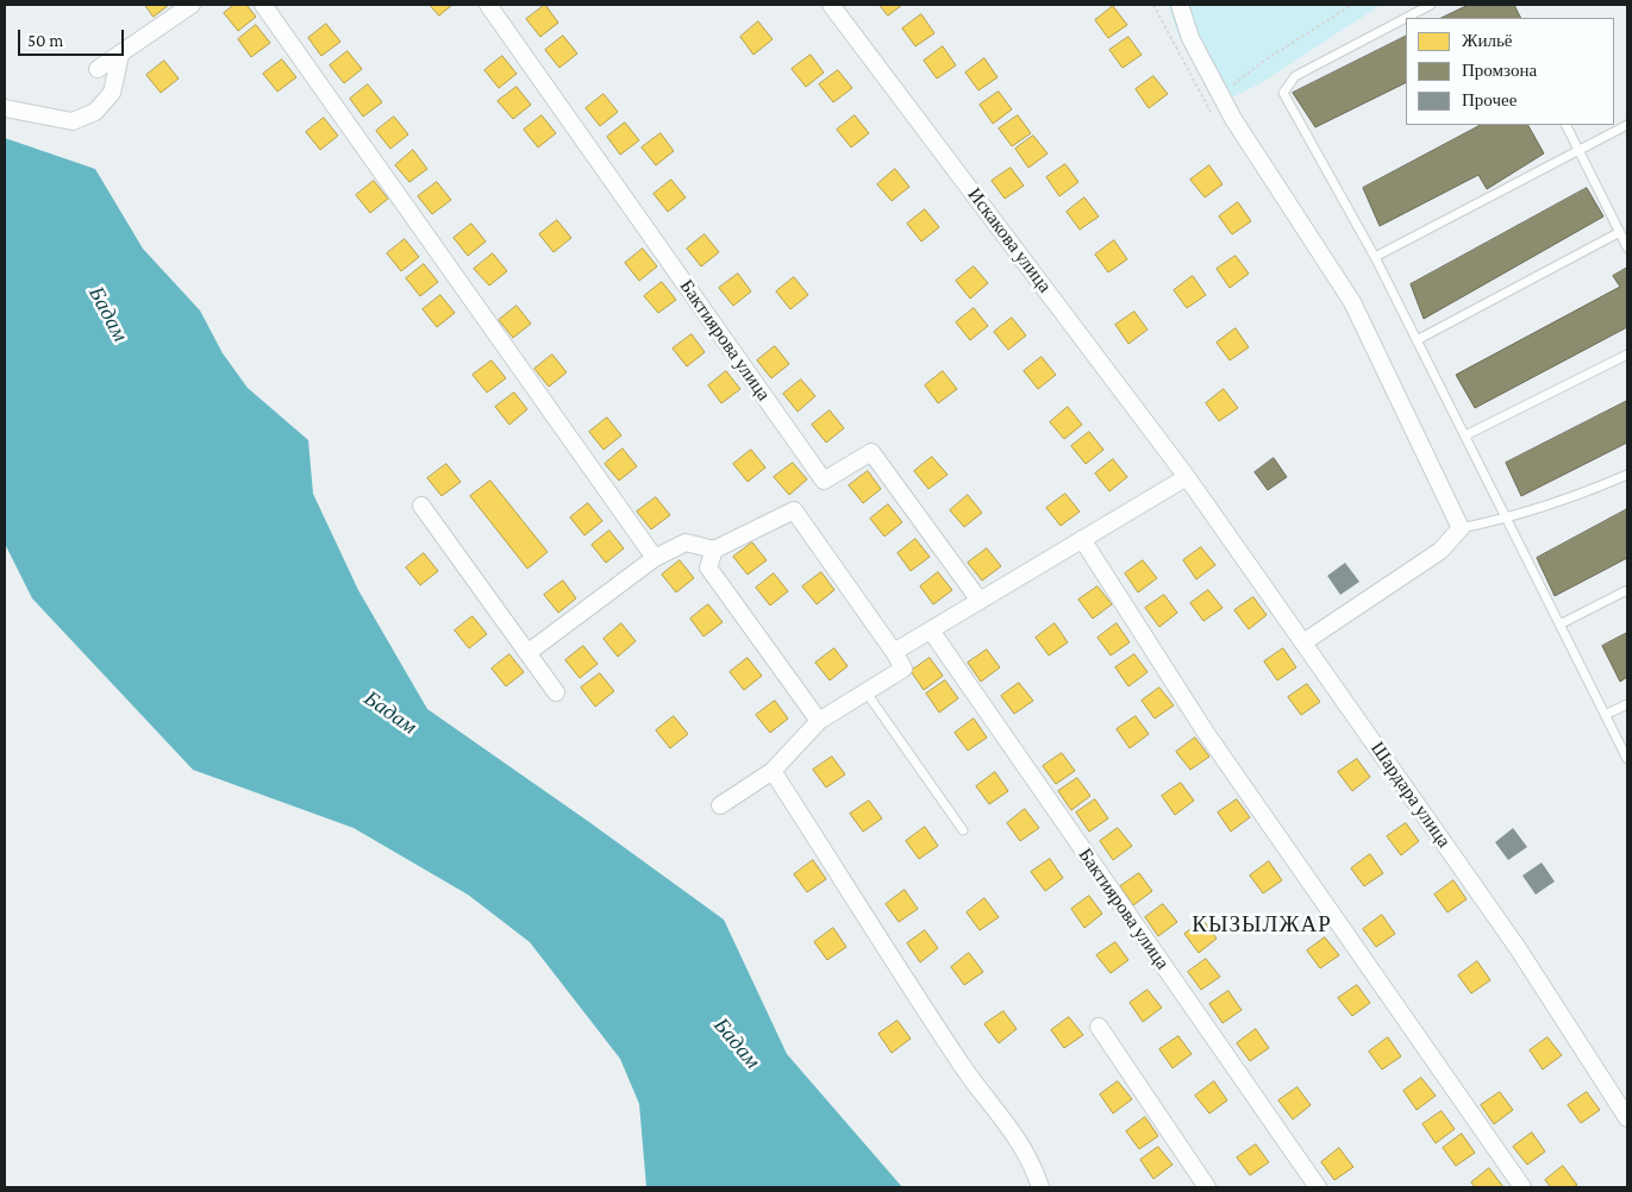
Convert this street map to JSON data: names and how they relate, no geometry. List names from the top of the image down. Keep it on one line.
{"streets":{"street":["Искакова улица","Бактиярова улица","Шардара улица"]},"crossings":[["Искакова улица","Шардара улица"]],"districts":["КЫЗЫЛЖАР"],"water":["Бадам"],"legend":["Жильё","Промзона","Прочее"],"scale_bar":"50 m"}
